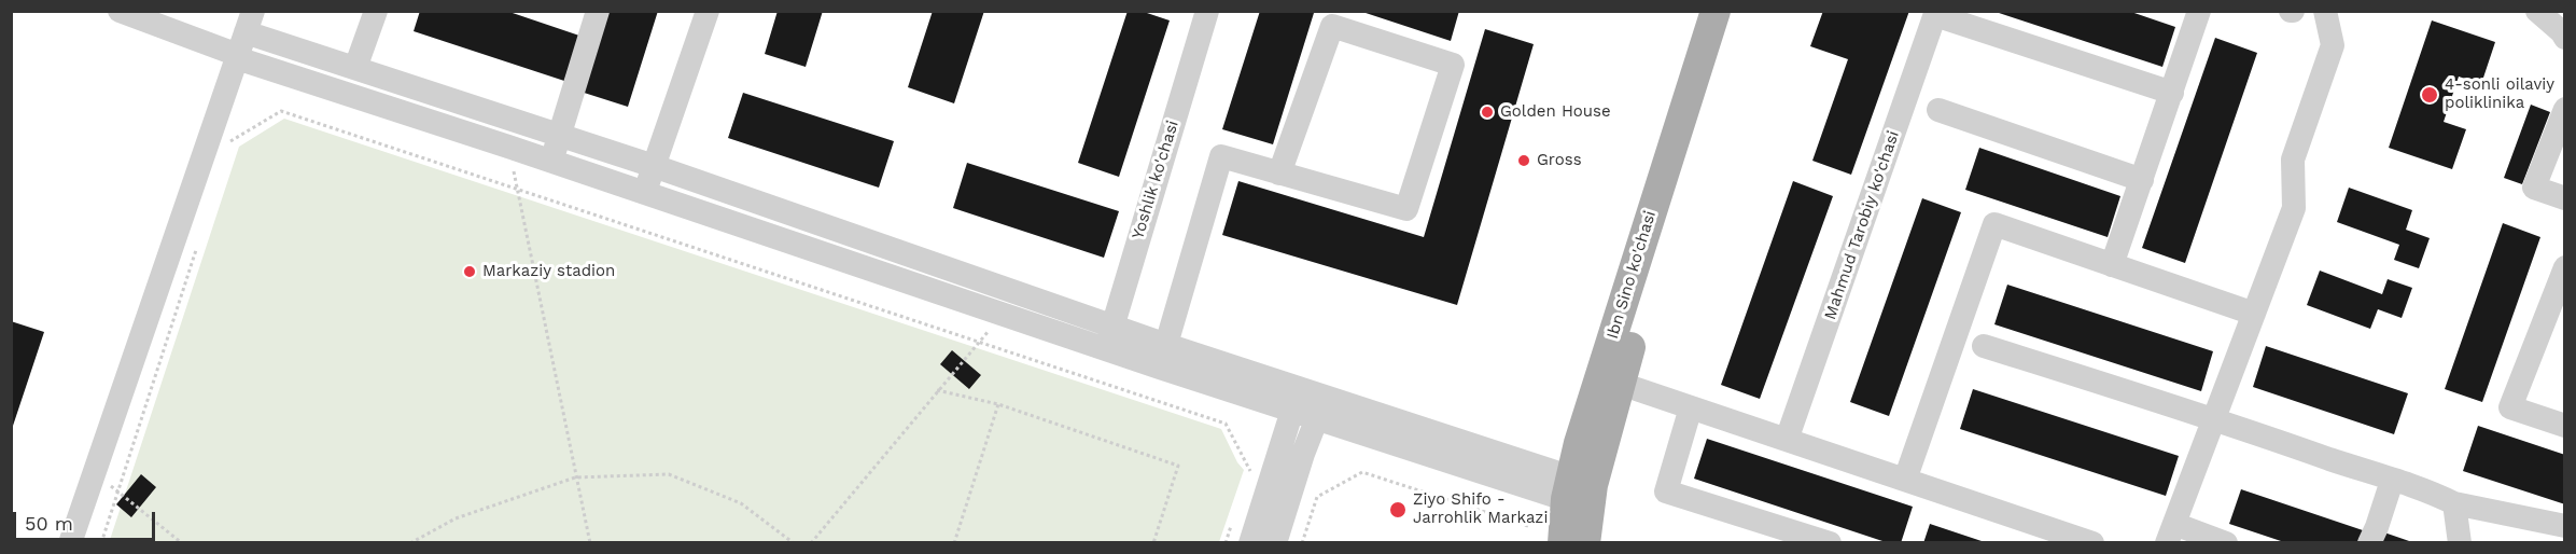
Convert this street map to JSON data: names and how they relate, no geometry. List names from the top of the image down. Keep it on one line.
{"streets":{"main road":["Ibn Sino ko'chasi"],"street":["Yoshlik ko'chasi","Mahmud Tarobiy ko'chasi"]},"places":["4-sonli oilaviy poliklinika","Golden House","Gross","Markaziy stadion","Ziyo Shifo - Jarrohlik Markazi"],"scale_bar":"50 m"}
